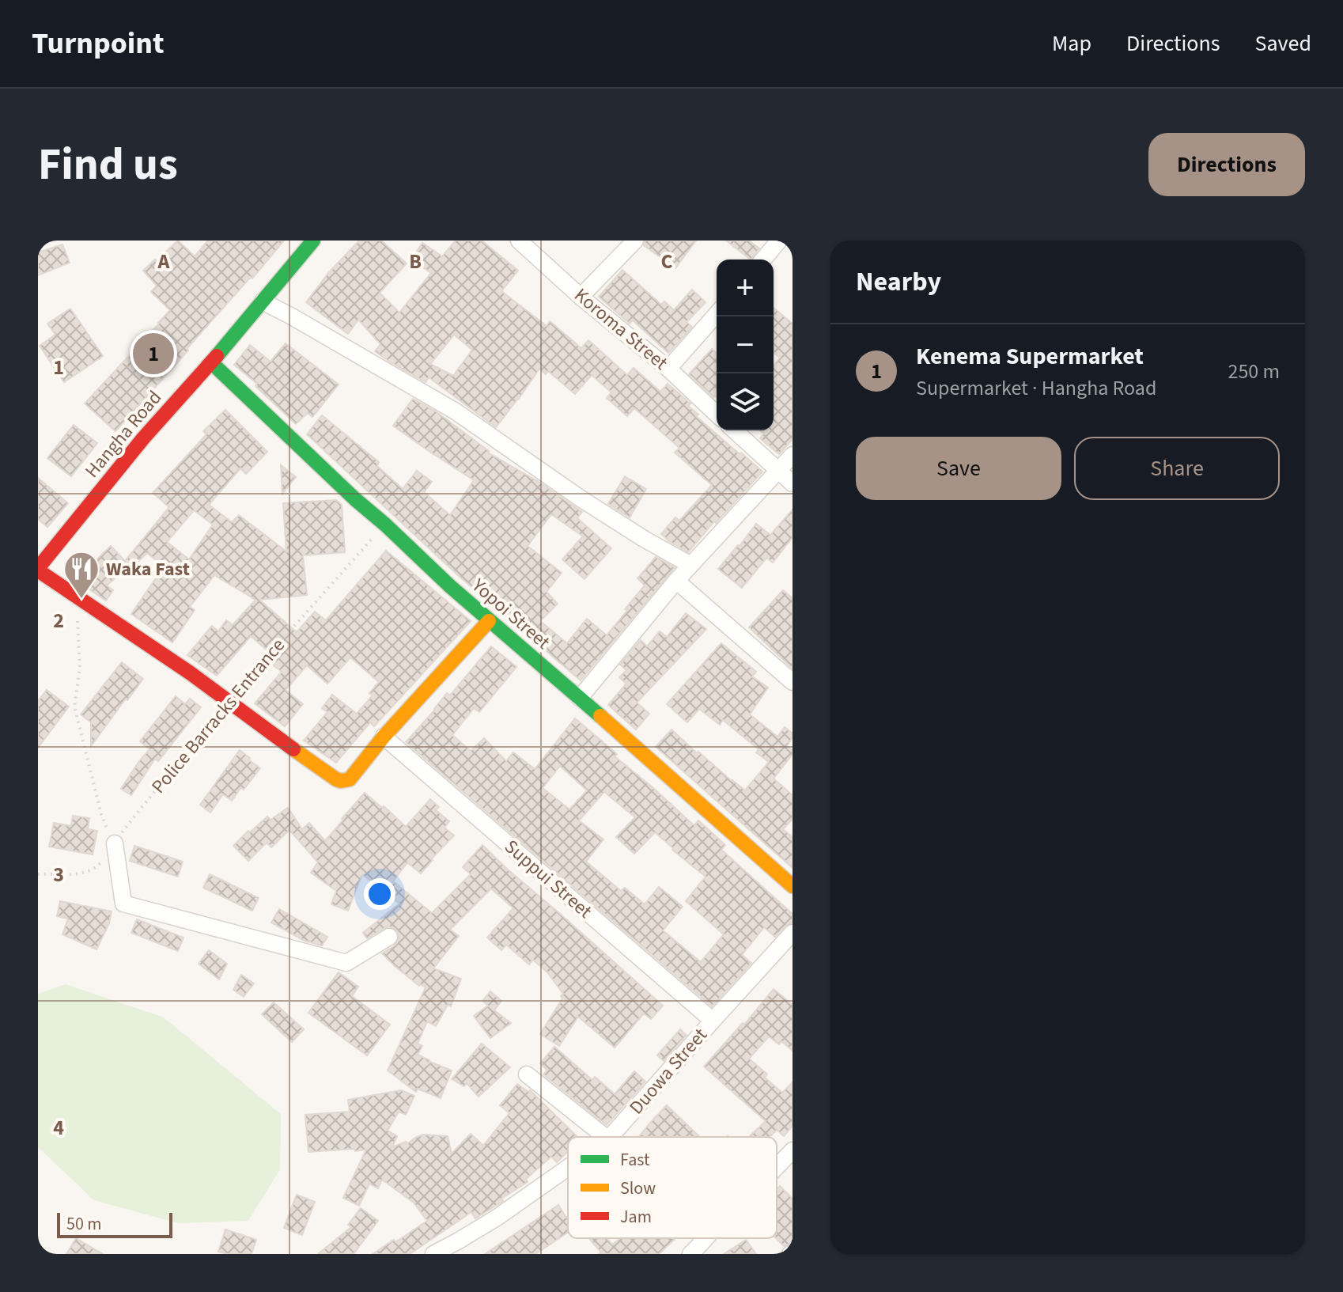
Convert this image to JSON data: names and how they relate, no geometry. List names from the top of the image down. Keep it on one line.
{"streets":{"main road":["Hangha Road","Yopoi Street"],"street":["Koroma Street","Suppui Street","Duowa Street"],"path":["Police Barracks Entrance"]},"crossings":[["Hangha Road","Yopoi Street"],["Yopoi Street","Police Barracks Entrance"],["Suppui Street","Duowa Street"]],"places":{"restaurant":["Waka Fast"]},"legend":["Fast","Slow","Jam"],"scale_bar":"50 m","page":{"header":"Turnpoint","nav":["Map","Directions","Saved"],"buttons":["Directions",["Save","Share"]],"title":"Find us","heading":"Nearby","map_buttons":["+","−"],"list":[{"mark":"1","name":"Kenema Supermarket","note":"Supermarket · Hangha Road","value":"250 m"}],"pins":"1","scale":"50 m"},"grid":{"columns":["A","B","C"],"rows":["1","2","3","4"]}}
